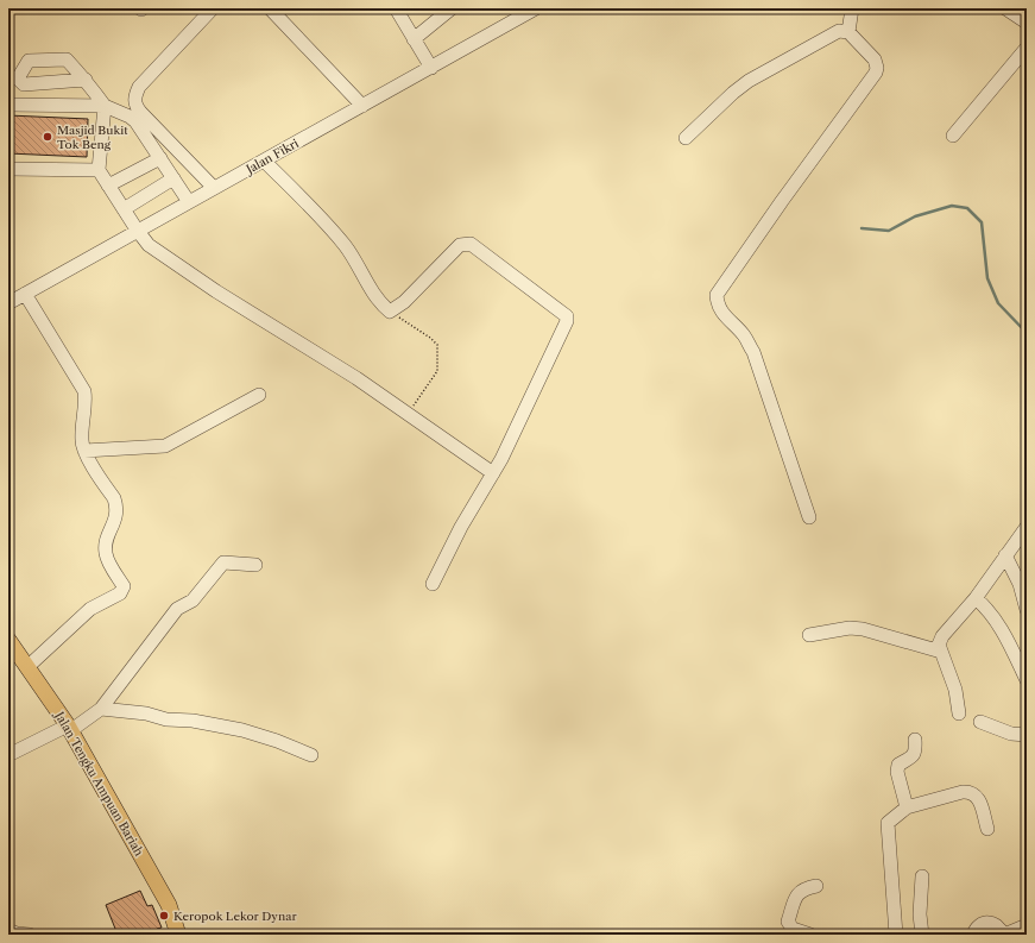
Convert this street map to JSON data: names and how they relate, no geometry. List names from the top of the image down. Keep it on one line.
{"streets":{"main road":["Jalan Tengku Ampuan Bariah"],"street":["Jalan Fikri"]},"places":["Masjid Bukit Tok Beng","Keropok Lekor Dynar"]}
